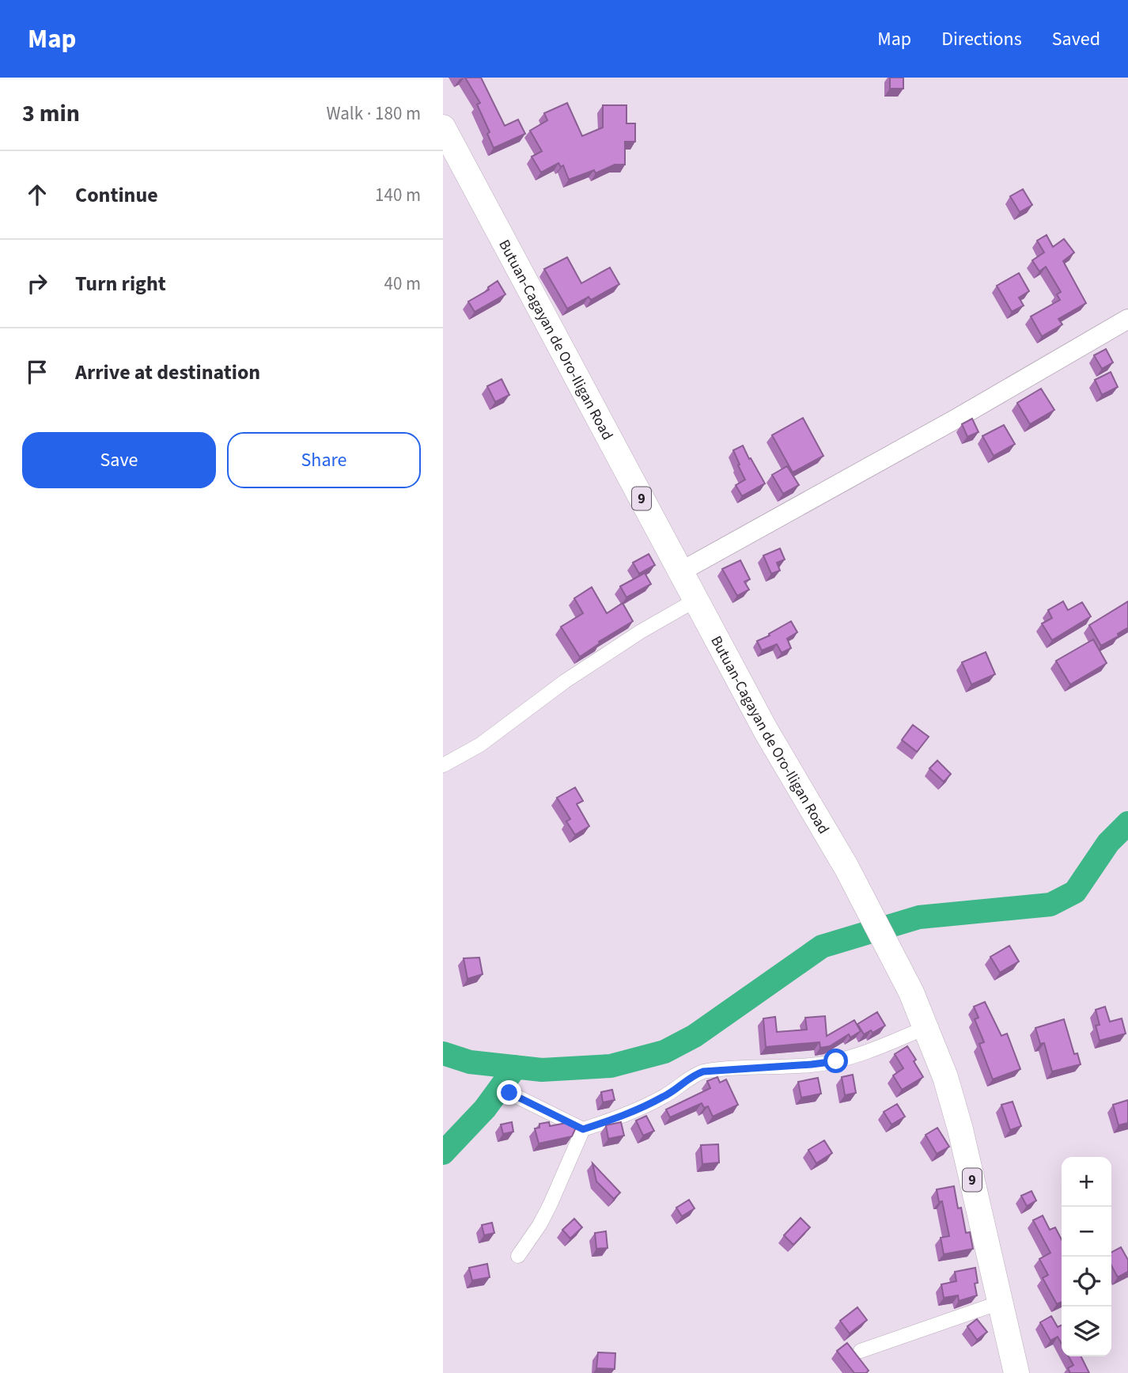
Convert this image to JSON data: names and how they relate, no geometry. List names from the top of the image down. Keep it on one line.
{"streets":{"highway":["Butuan-Cagayan de Oro-Iligan Road","9"]},"page":{"header":"Map","nav":["Map","Directions","Saved"],"heading":["3 min","Walk · 180 m"],"list":[["Continue","140 m"],["Turn right","40 m"],"Arrive at destination"],"buttons":["Save","Share"],"map_buttons":["+","−"]}}
